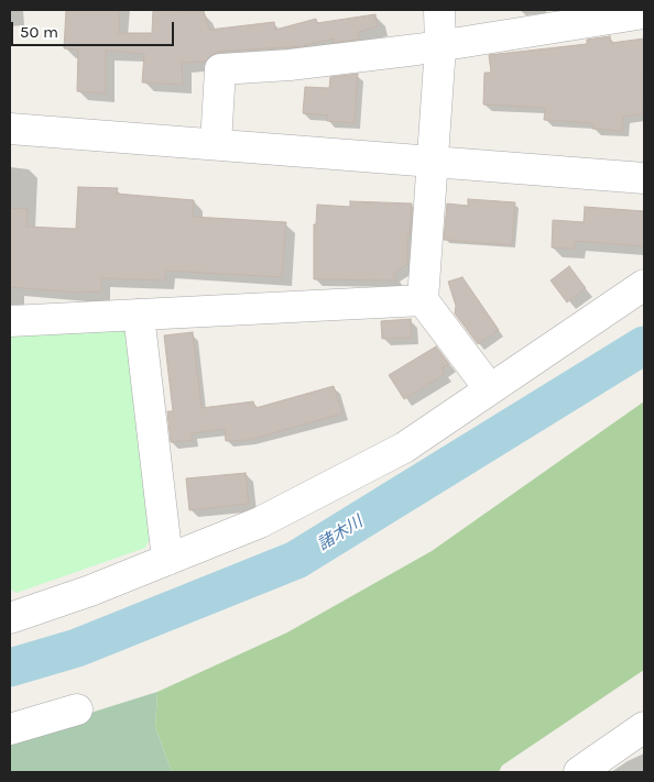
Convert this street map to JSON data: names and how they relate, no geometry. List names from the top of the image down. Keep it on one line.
{"water":["諸木川"],"scale_bar":"50 m"}
